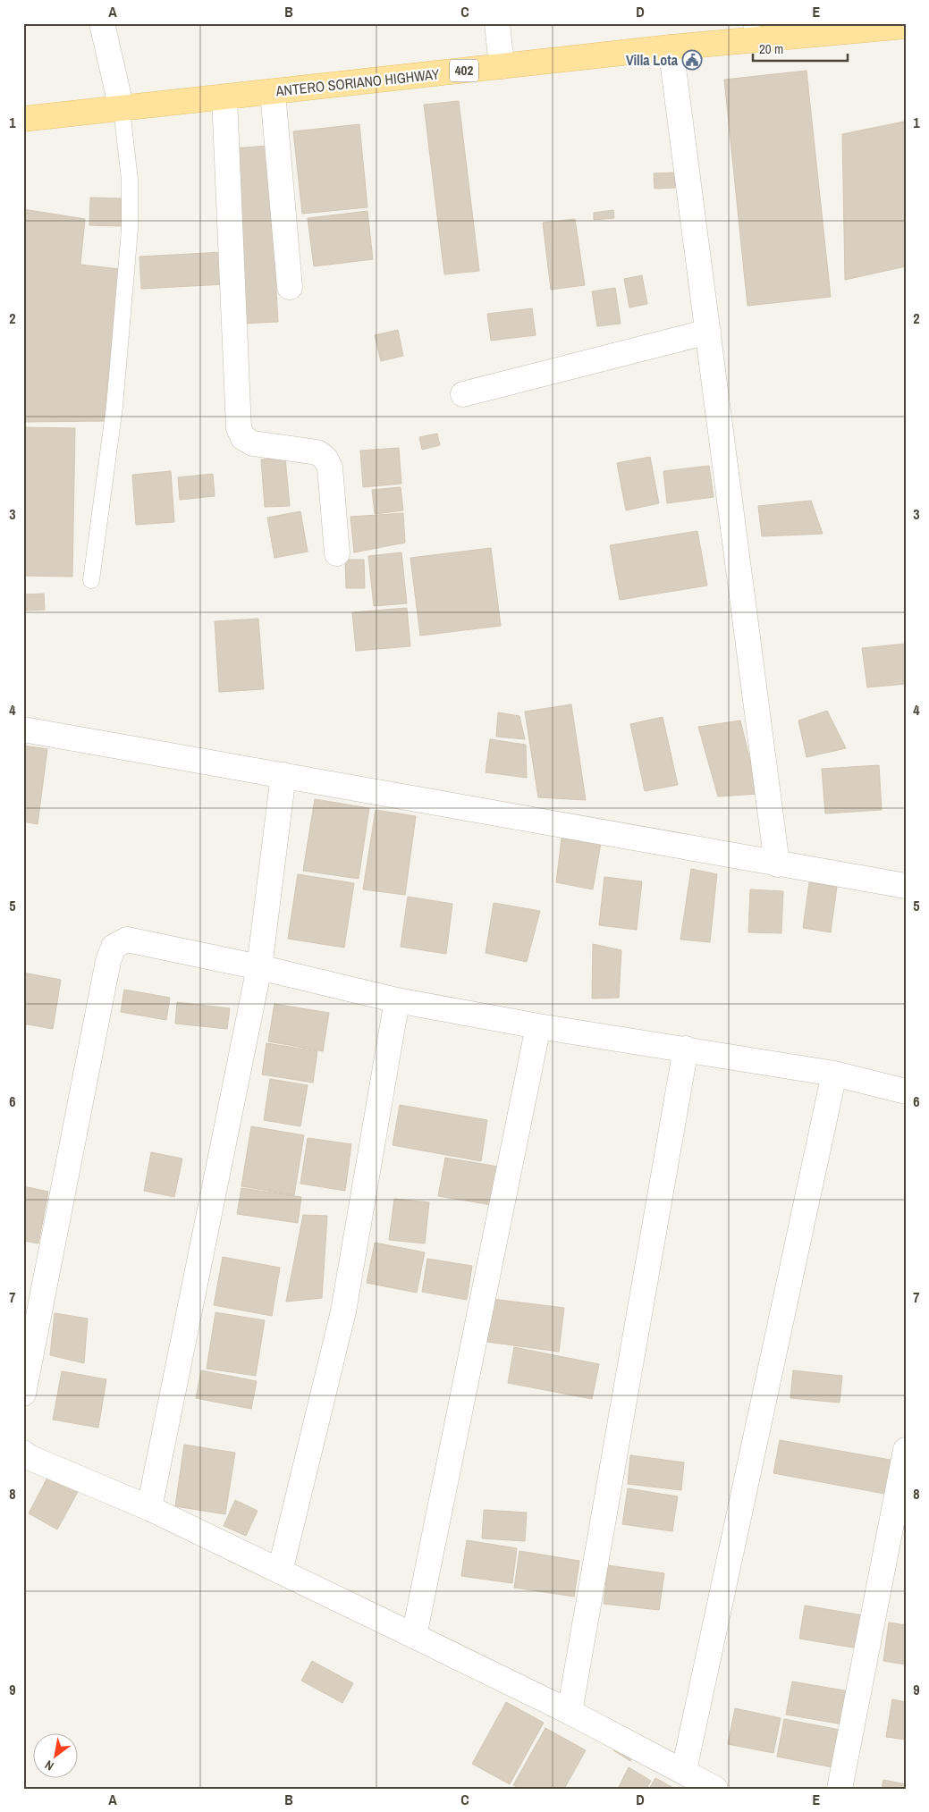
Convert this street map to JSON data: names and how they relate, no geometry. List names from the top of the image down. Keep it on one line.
{"streets":{"main road":["402","ANTERO SORIANO HIGHWAY"]},"places":{"public building":["Villa Lota"]},"scale_bar":"20 m","north":"bottom left","grid":{"columns":["A","B","C","D","E"],"rows":["1","2","3","4","5","6","7","8","9"]}}
